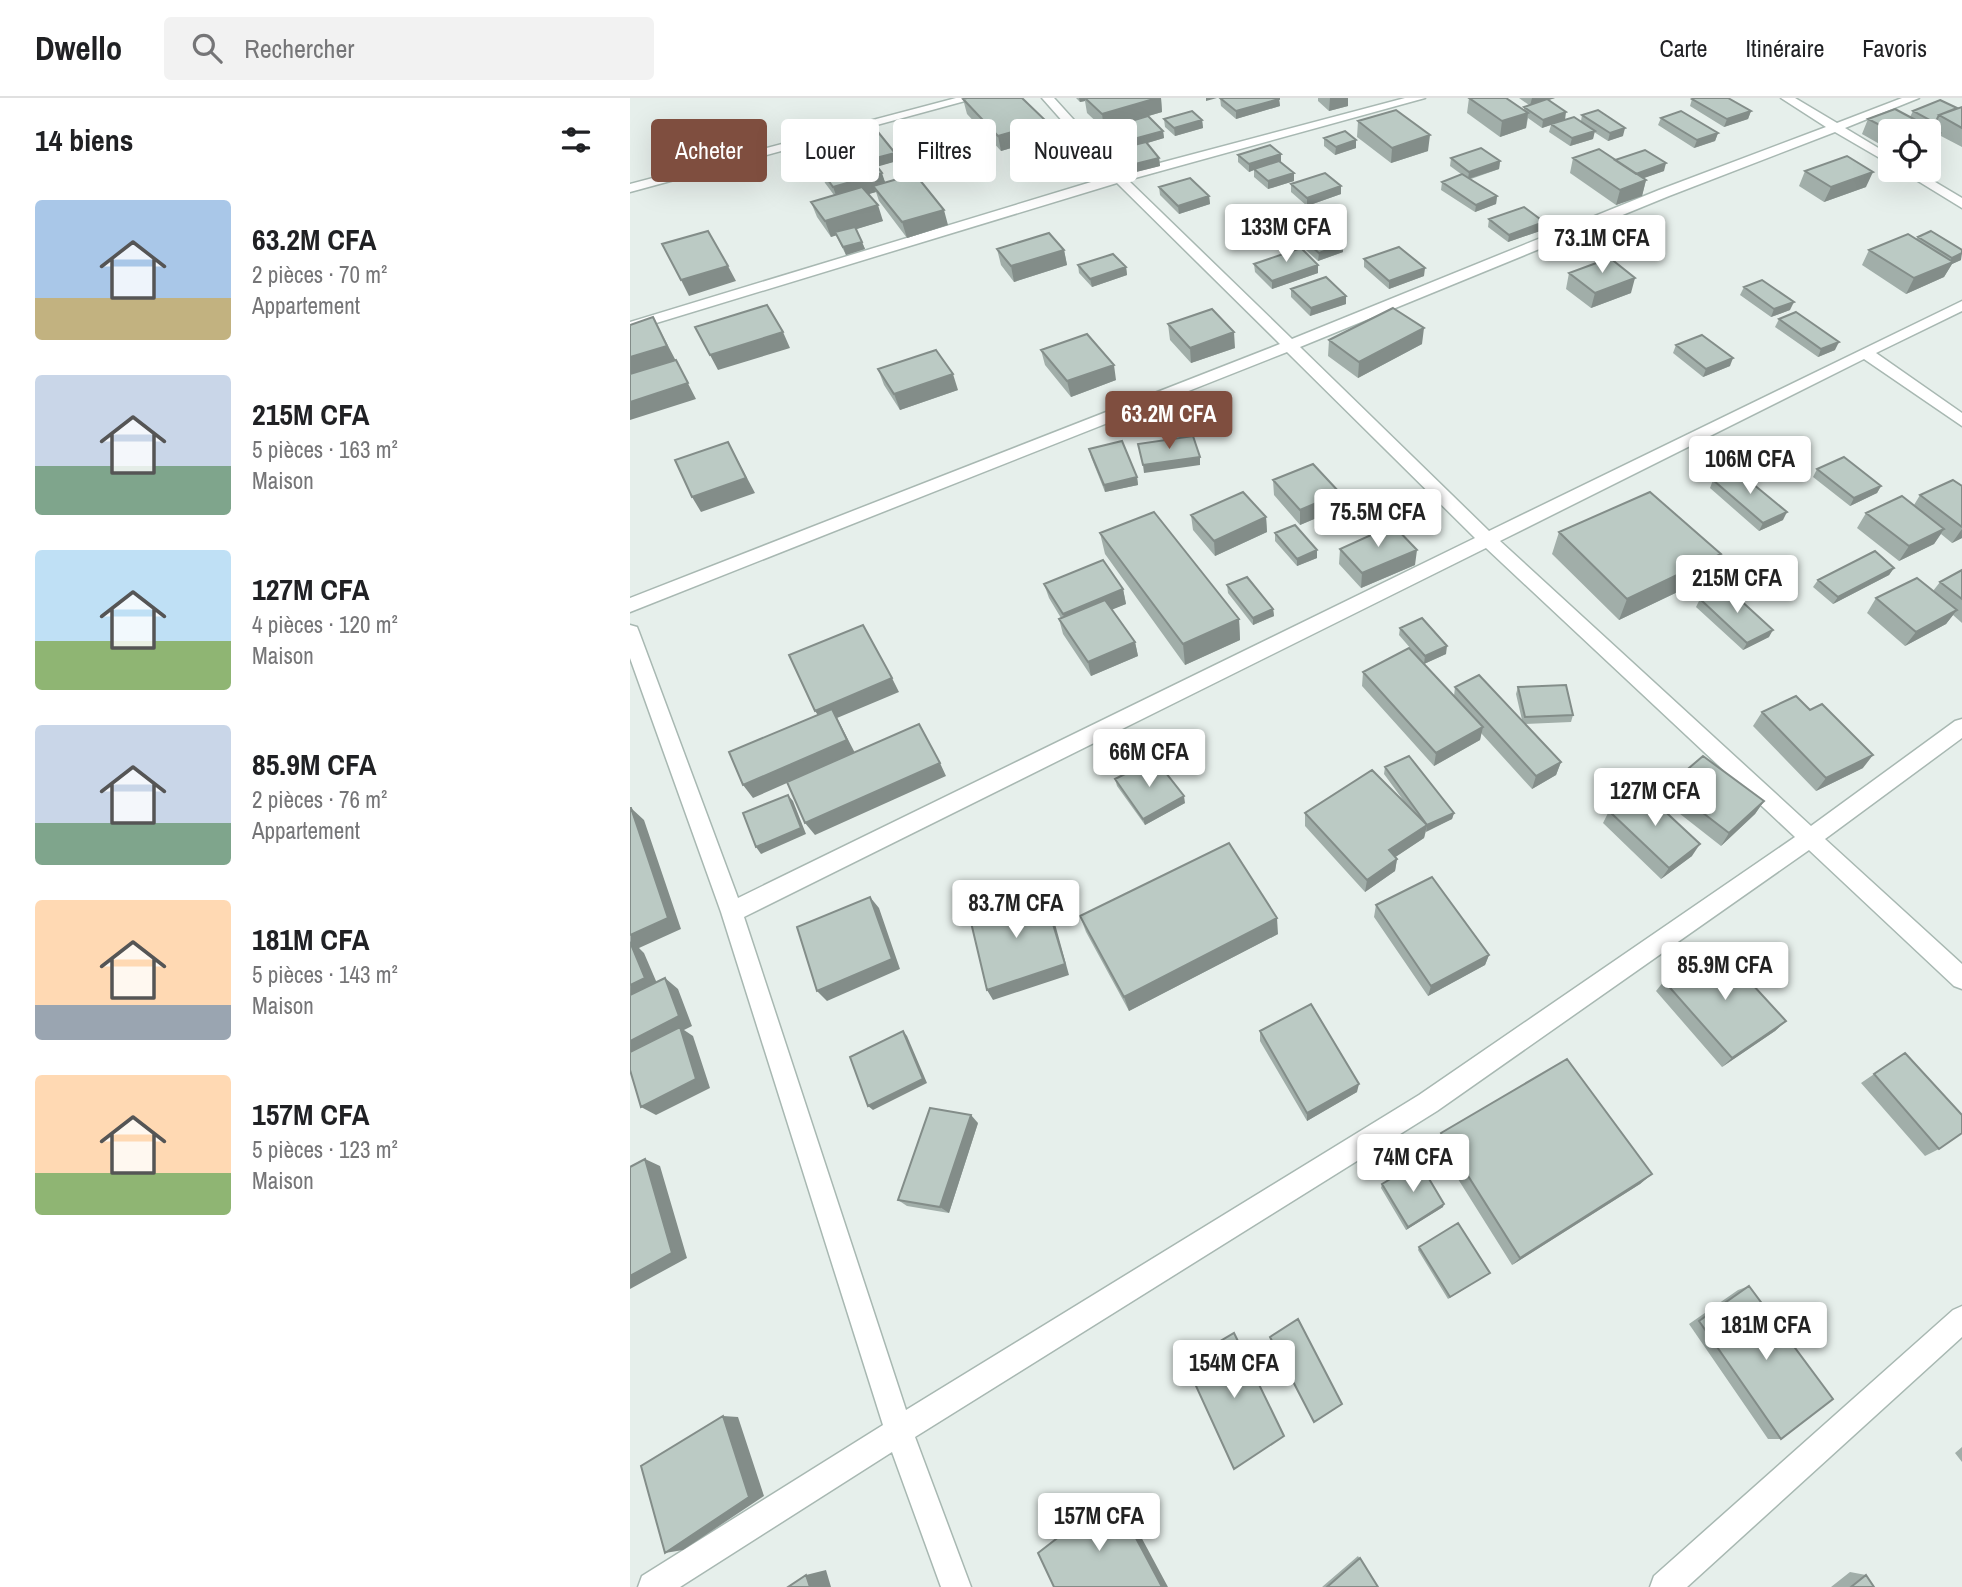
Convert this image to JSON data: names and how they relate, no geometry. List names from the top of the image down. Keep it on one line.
{"page":{"header":"Dwello","search":"Rechercher","nav":["Carte","Itinéraire","Favoris"],"heading":"14 biens","chip":["Acheter","Louer","Filtres","Nouveau"],"list":[{"name":"63.2M CFA","note":"2 pièces · 70 m² · Appartement"},{"name":"215M CFA","note":"5 pièces · 163 m² · Maison"},{"name":"127M CFA","note":"4 pièces · 120 m² · Maison"},{"name":"85.9M CFA","note":"2 pièces · 76 m² · Appartement"},{"name":"181M CFA","note":"5 pièces · 143 m² · Maison"},{"name":"157M CFA","note":"5 pièces · 123 m² · Maison"}],"price":["133M CFA","73.1M CFA","63.2M CFA","106M CFA","75.5M CFA","215M CFA","66M CFA","127M CFA","83.7M CFA","85.9M CFA","74M CFA","181M CFA","154M CFA","157M CFA"]}}
